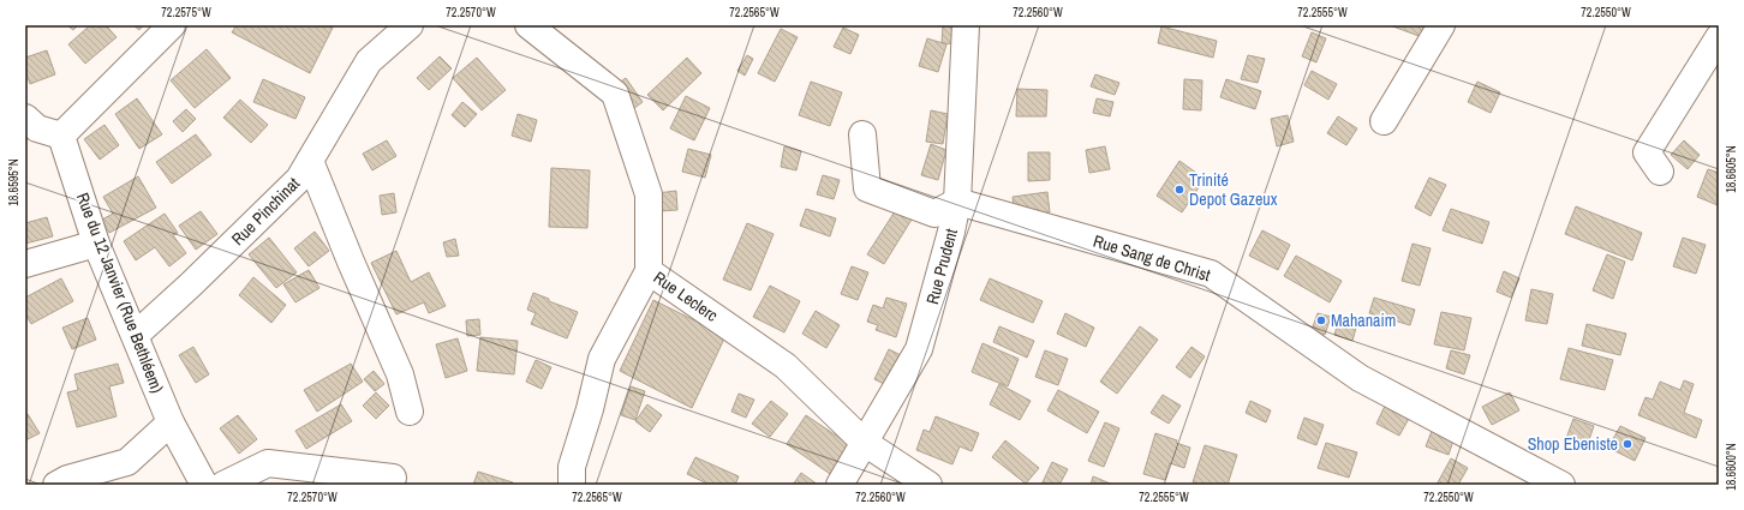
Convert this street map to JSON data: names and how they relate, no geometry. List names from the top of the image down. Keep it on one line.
{"streets":{"street":["Rue Pinchinat","Rue Sang de Christ","Rue Prudent","Rue du 12 Janvier (Rue Bethléem)","Rue Leclerc"]},"crossings":[["Rue Pinchinat","Rue du 12 Janvier (Rue Bethléem)"],["Rue Sang de Christ","Rue Prudent"],["Rue Prudent","Rue Leclerc"]],"places":["Trinité Depot Gazeux","Mahanaim","Shop Ebeniste"],"coordinates":["72.2575°W","72.2570°W","72.2565°W","72.2560°W","72.2555°W","72.2550°W","18.6605°N","18.6595°N","18.6600°N"]}
